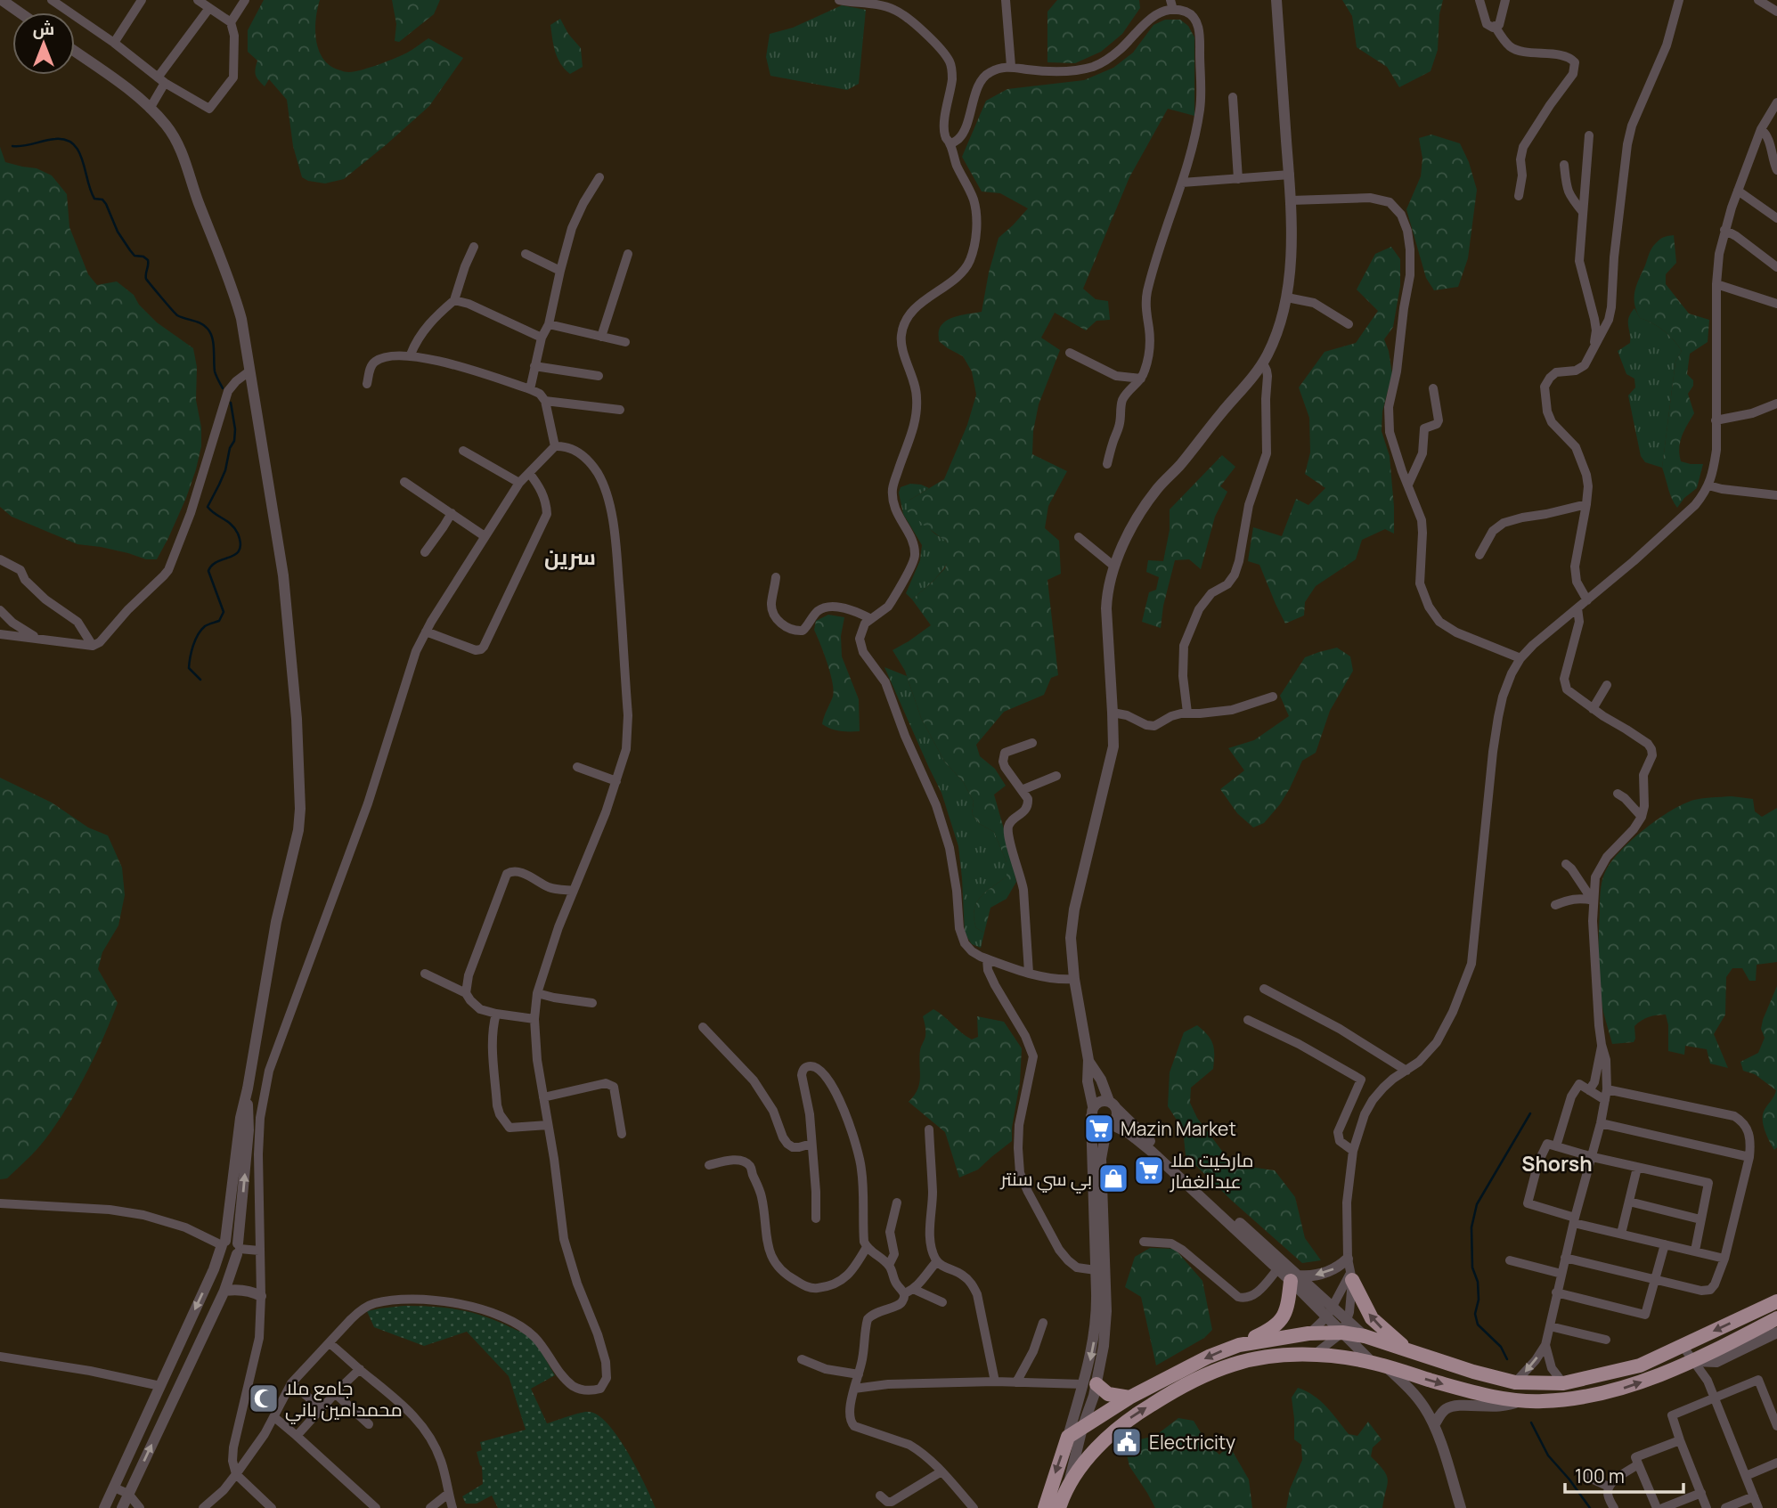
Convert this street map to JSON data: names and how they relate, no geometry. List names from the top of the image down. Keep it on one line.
{"districts":["سرين","Shorsh"],"places":{"supermarket":["Mazin Market","ماركيت ملا عبدالغفار"],"shop":["بي سي سنتر"],"mosque":["جامع ملا محمدامين باني"],"public building":["Electricity"]},"scale_bar":"100 m","north":"top"}
